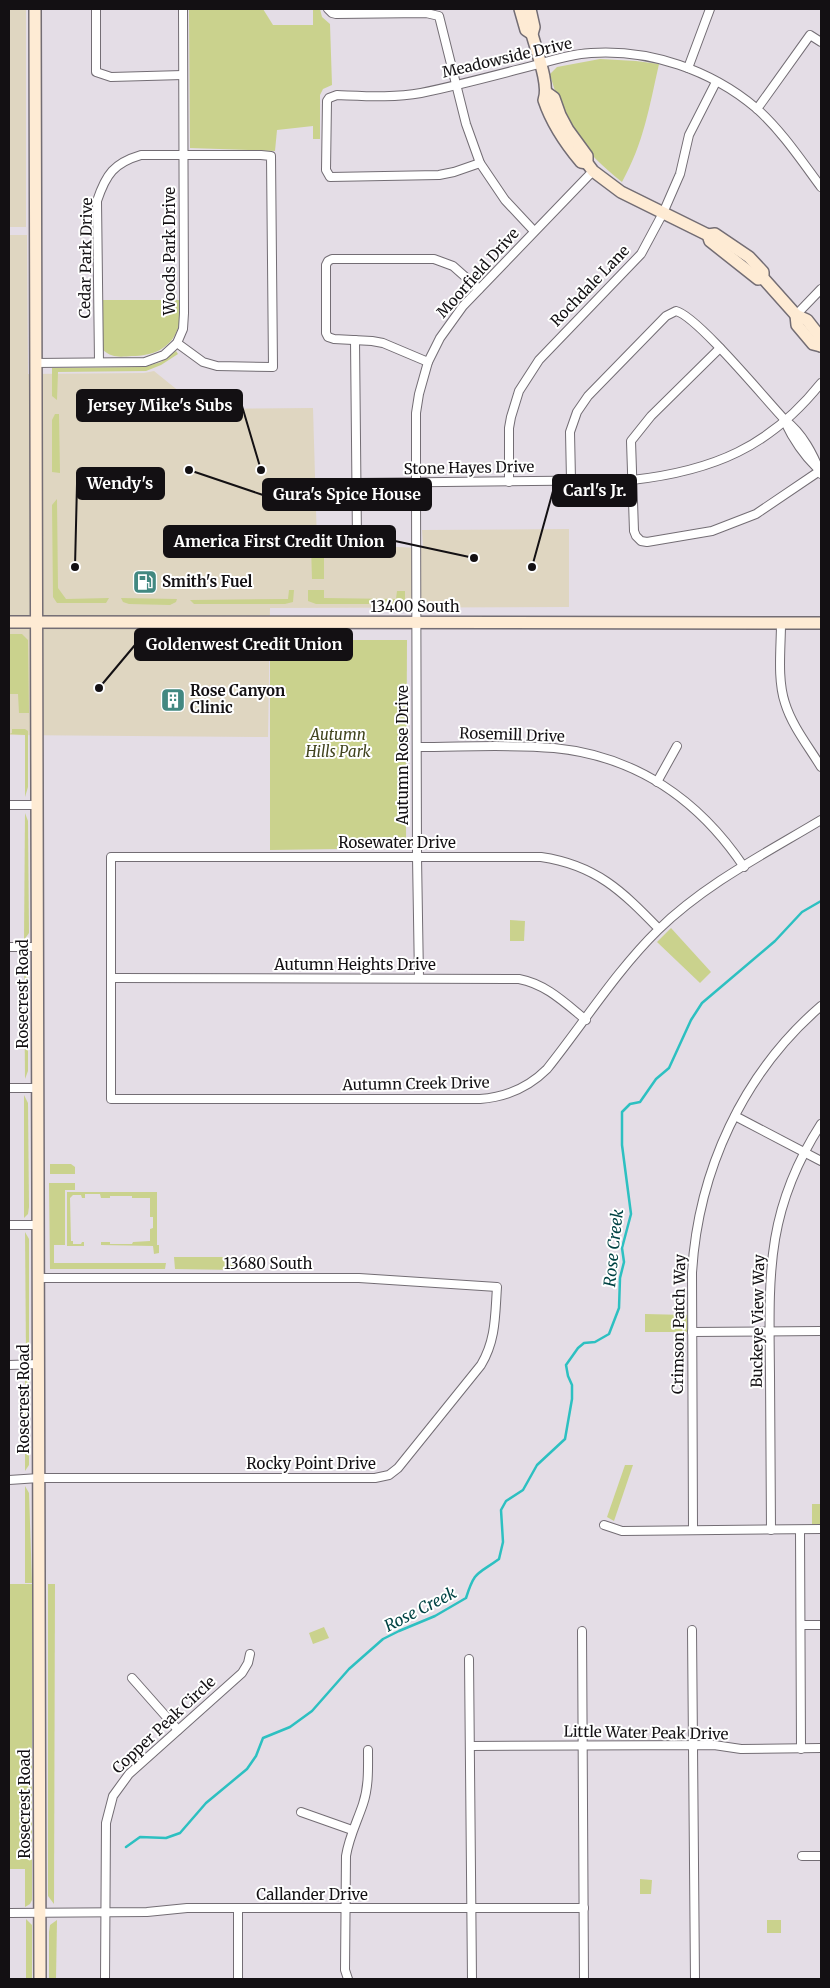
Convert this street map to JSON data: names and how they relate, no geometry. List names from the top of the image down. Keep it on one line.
{"streets":{"main road":["13400 South","Rosecrest Road"],"street":["Meadowside Drive","Woods Park Drive","Cedar Park Drive","Moorfield Drive","Rochdale Lane","Stone Hayes Drive","Rosemill Drive","Autumn Rose Drive","Rosewater Drive","Autumn Heights Drive","Autumn Creek Drive","13680 South","Buckeye View Way","Crimson Patch Way","Rocky Point Drive","Copper Peak Circle","Little Water Peak Drive","Callander Drive"]},"crossings":[["Meadowside Drive","Rochdale Lane"],["Woods Park Drive","Cedar Park Drive"],["Moorfield Drive","Stone Hayes Drive"],["Moorfield Drive","13400 South"],["Moorfield Drive","Autumn Rose Drive"],["Rochdale Lane","Stone Hayes Drive"],["13400 South","Autumn Rose Drive"],["13400 South","Rosecrest Road"],["Rosemill Drive","Autumn Rose Drive"],["Rosemill Drive","Autumn Creek Drive"],["Autumn Rose Drive","Rosewater Drive"],["Autumn Rose Drive","Autumn Heights Drive"],["Rosewater Drive","Autumn Heights Drive"],["Rosewater Drive","Autumn Creek Drive"],["Autumn Heights Drive","Autumn Creek Drive"],["Rosecrest Road","13680 South"],["Rosecrest Road","Rocky Point Drive"],["Rosecrest Road","Callander Drive"],["13680 South","Rocky Point Drive"],["Copper Peak Circle","Callander Drive"]],"water":["Rose Creek"],"parks":["Autumn Hills Park"],"places":{"other":["Gura's Spice House","Jersey Mike's Subs","America First Credit Union","Wendy's","Carl's Jr.","Goldenwest Credit Union"],"fuel station":["Smith's Fuel"],"building":["Rose Canyon Clinic"]}}
